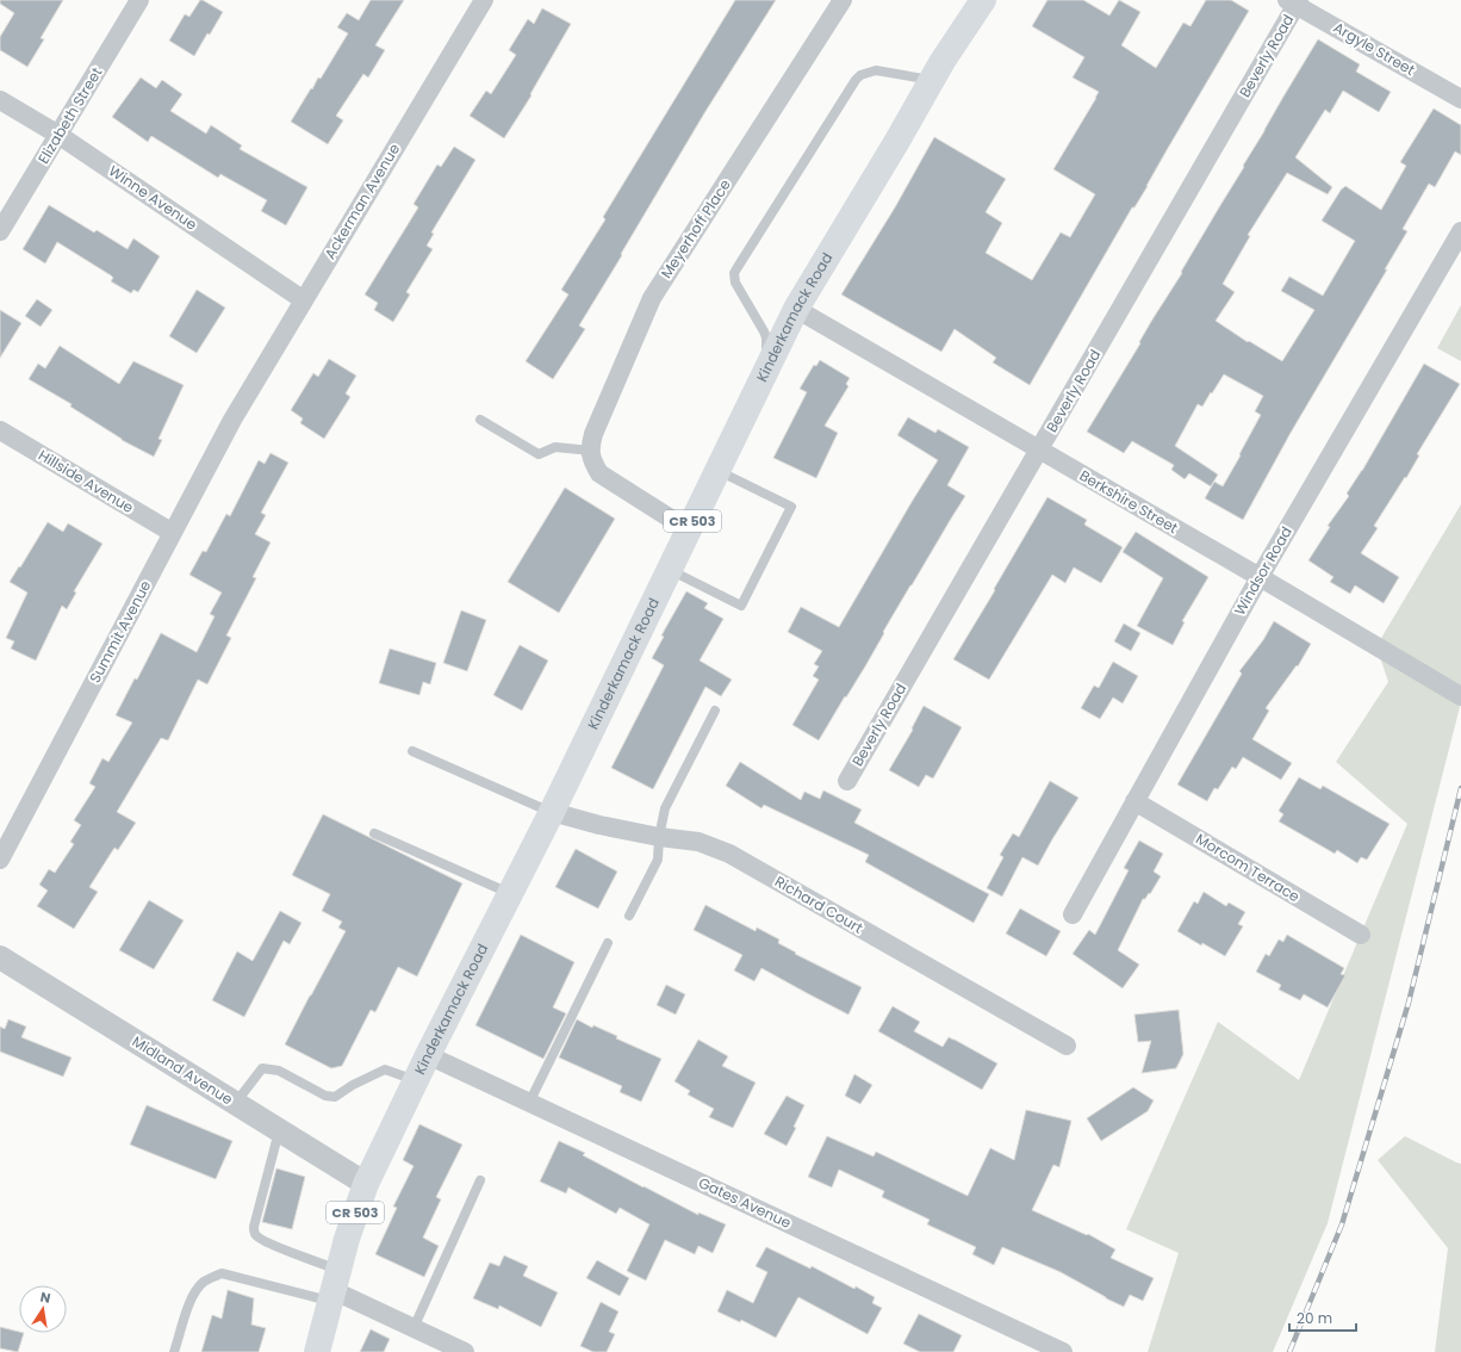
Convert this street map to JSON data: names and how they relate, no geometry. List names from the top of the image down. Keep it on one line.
{"streets":{"main road":["Kinderkamack Road","CR 503"],"street":["Argyle Street","Beverly Road","Elizabeth Street","Winne Avenue","Ackerman Avenue","Meyerhoff Place","Hillside Avenue","Berkshire Street","Windsor Road","Summit Avenue","Morcom Terrace","Richard Court","Midland Avenue","Gates Avenue"]},"crossings":[["Argyle Street","Beverly Road"],["Beverly Road","Berkshire Street"],["Elizabeth Street","Winne Avenue"],["Winne Avenue","Ackerman Avenue"],["Ackerman Avenue","Summit Avenue"],["Kinderkamack Road","Berkshire Street"],["Kinderkamack Road","Richard Court"],["Kinderkamack Road","Midland Avenue"],["Kinderkamack Road","Gates Avenue"],["Hillside Avenue","Summit Avenue"],["Berkshire Street","Windsor Road"],["Windsor Road","Morcom Terrace"]],"scale_bar":"20 m","north":"top"}
